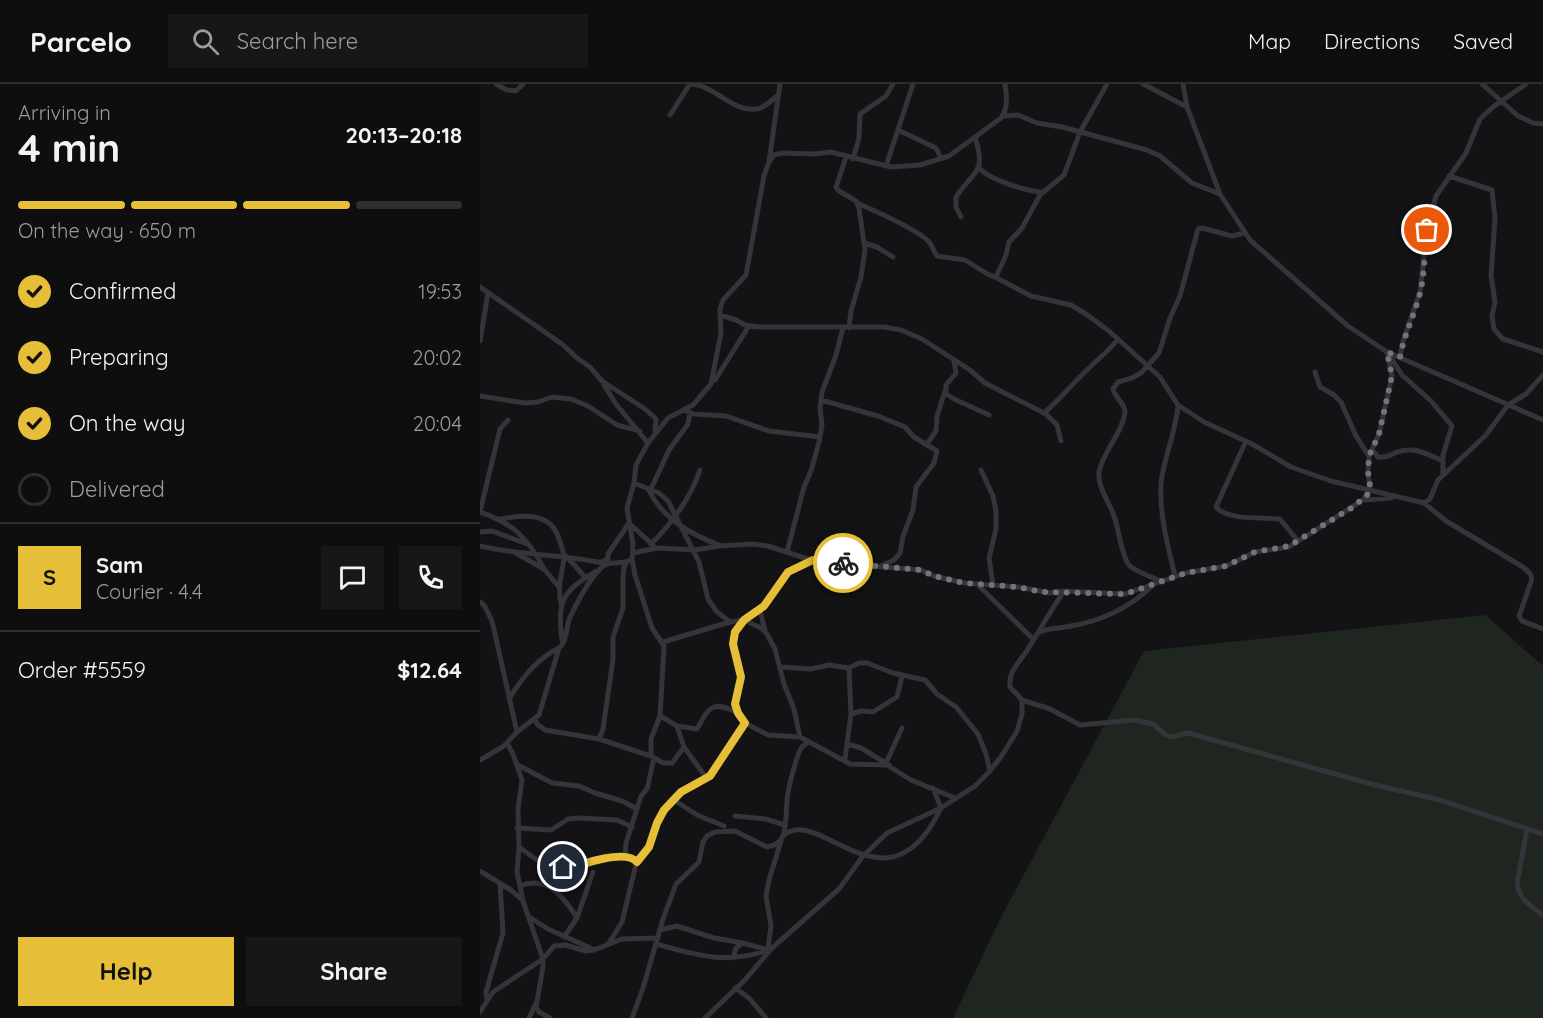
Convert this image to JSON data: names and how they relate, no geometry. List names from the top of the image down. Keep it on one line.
{"page":{"header":"Parcelo","search":"Search here","nav":["Map","Directions","Saved"],"heading":["4 min","Arriving in","20:13–20:18"],"panel":["Sam","Courier · 4.4","Order #5559","$12.64"],"bar":"On the way · 650 m","list":[["Confirmed","19:53"],["Preparing","20:02"],["On the way","20:04"],"Delivered"],"round":"S","buttons":["Help","Share"]}}
